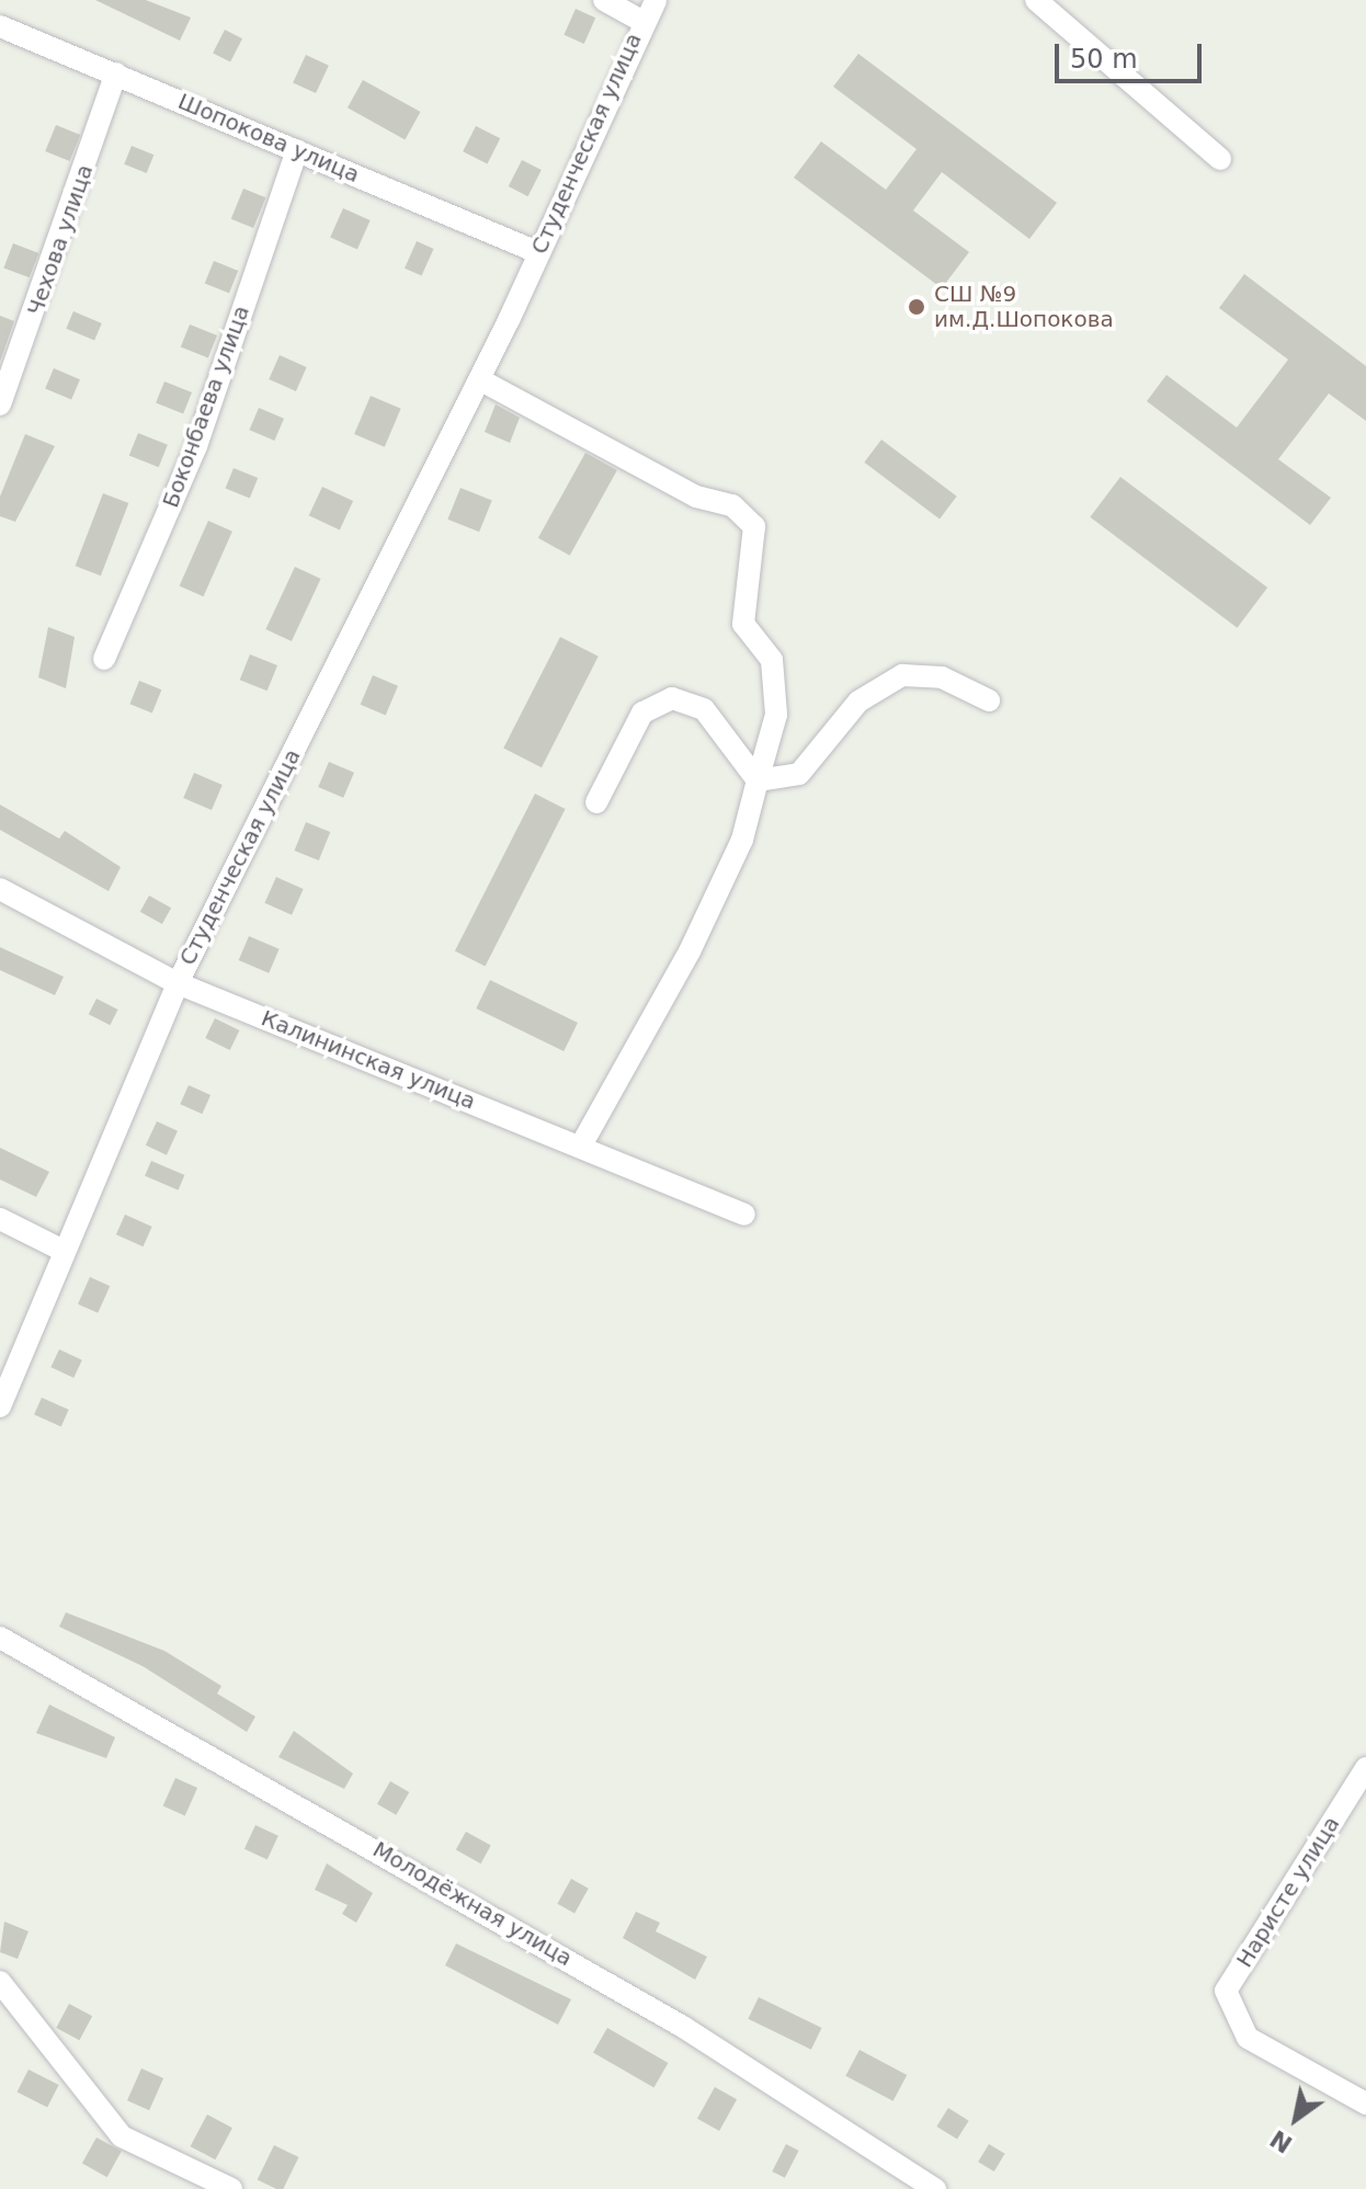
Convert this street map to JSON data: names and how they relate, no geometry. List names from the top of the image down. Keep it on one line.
{"streets":{"street":["Шопокова улица","Студенческая улица","Чехова улица","Боконбаева улица","Калининская улица","Наристе улица","Молодёжная улица"]},"crossings":[["Шопокова улица","Студенческая улица"],["Шопокова улица","Чехова улица"],["Шопокова улица","Боконбаева улица"],["Студенческая улица","Калининская улица"]],"places":["СШ №9 им.Д.Шопокова"],"scale_bar":"50 m","north":"bottom left"}
